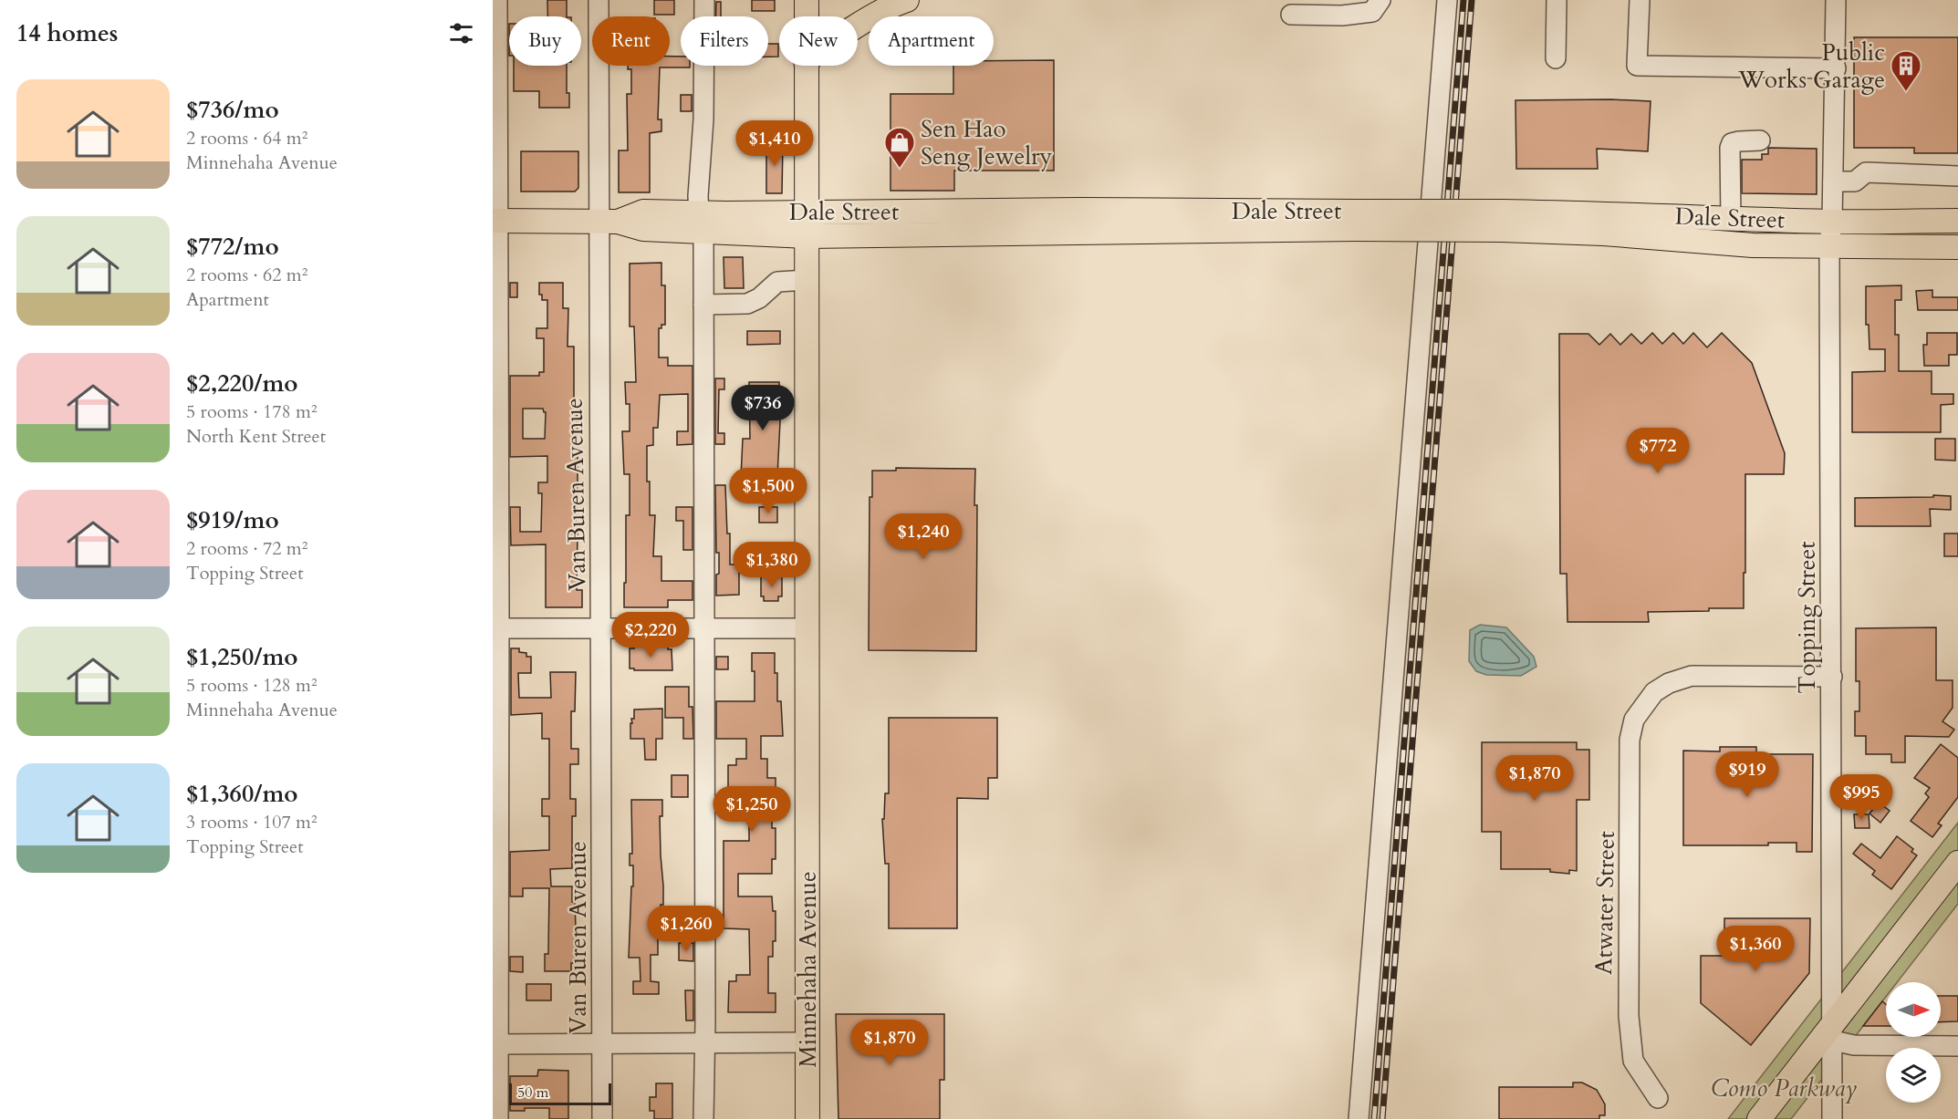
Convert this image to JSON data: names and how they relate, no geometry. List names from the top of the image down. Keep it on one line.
{"streets":{"main road":["Dale Street","Minnehaha Avenue"],"street":["Van Buren Avenue","Topping Street","Atwater Street"]},"crossings":[["Dale Street","Van Buren Avenue"],["Dale Street","Topping Street"],["Dale Street","Minnehaha Avenue"],["Topping Street","Atwater Street"]],"parks":["Como Parkway"],"places":{"building":["Public Works Garage"],"shop":["Sen Hao Seng Jewelry"]},"scale_bar":"50 m","north":"right","page":{"heading":"14 homes","chip":["Buy","Rent","Filters","New","Apartment"],"list":[{"name":"$736/mo","note":"2 rooms · 64 m² · Minnehaha Avenue"},{"name":"$772/mo","note":"2 rooms · 62 m² · Apartment"},{"name":"$2,220/mo","note":"5 rooms · 178 m² · North Kent Street"},{"name":"$919/mo","note":"2 rooms · 72 m² · Topping Street"},{"name":"$1,250/mo","note":"5 rooms · 128 m² · Minnehaha Avenue"},{"name":"$1,360/mo","note":"3 rooms · 107 m² · Topping Street"}],"price":["$1,410","$736","$772","$1,500","$1,240","$1,380","$2,220","$919","$1,870","$995","$1,250","$1,260","$1,360","$1,870"],"scale":"50 m"}}
